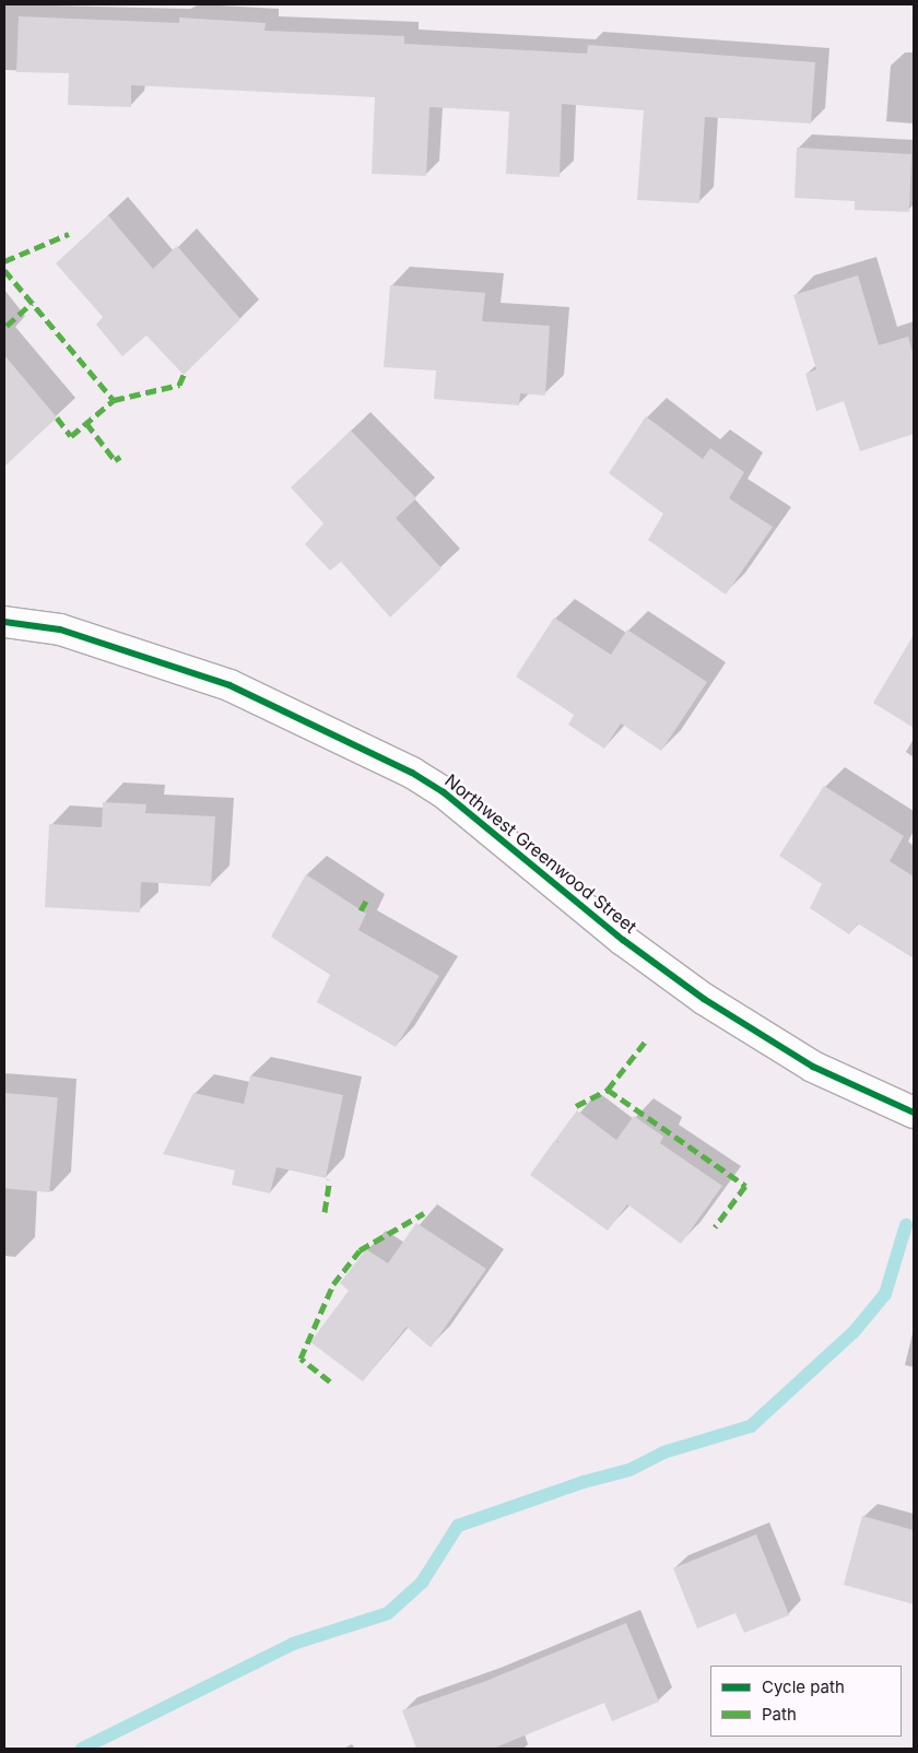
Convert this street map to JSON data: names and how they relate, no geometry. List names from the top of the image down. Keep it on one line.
{"streets":{"street":["Northwest Greenwood Street"]},"legend":["Cycle path","Path"]}
